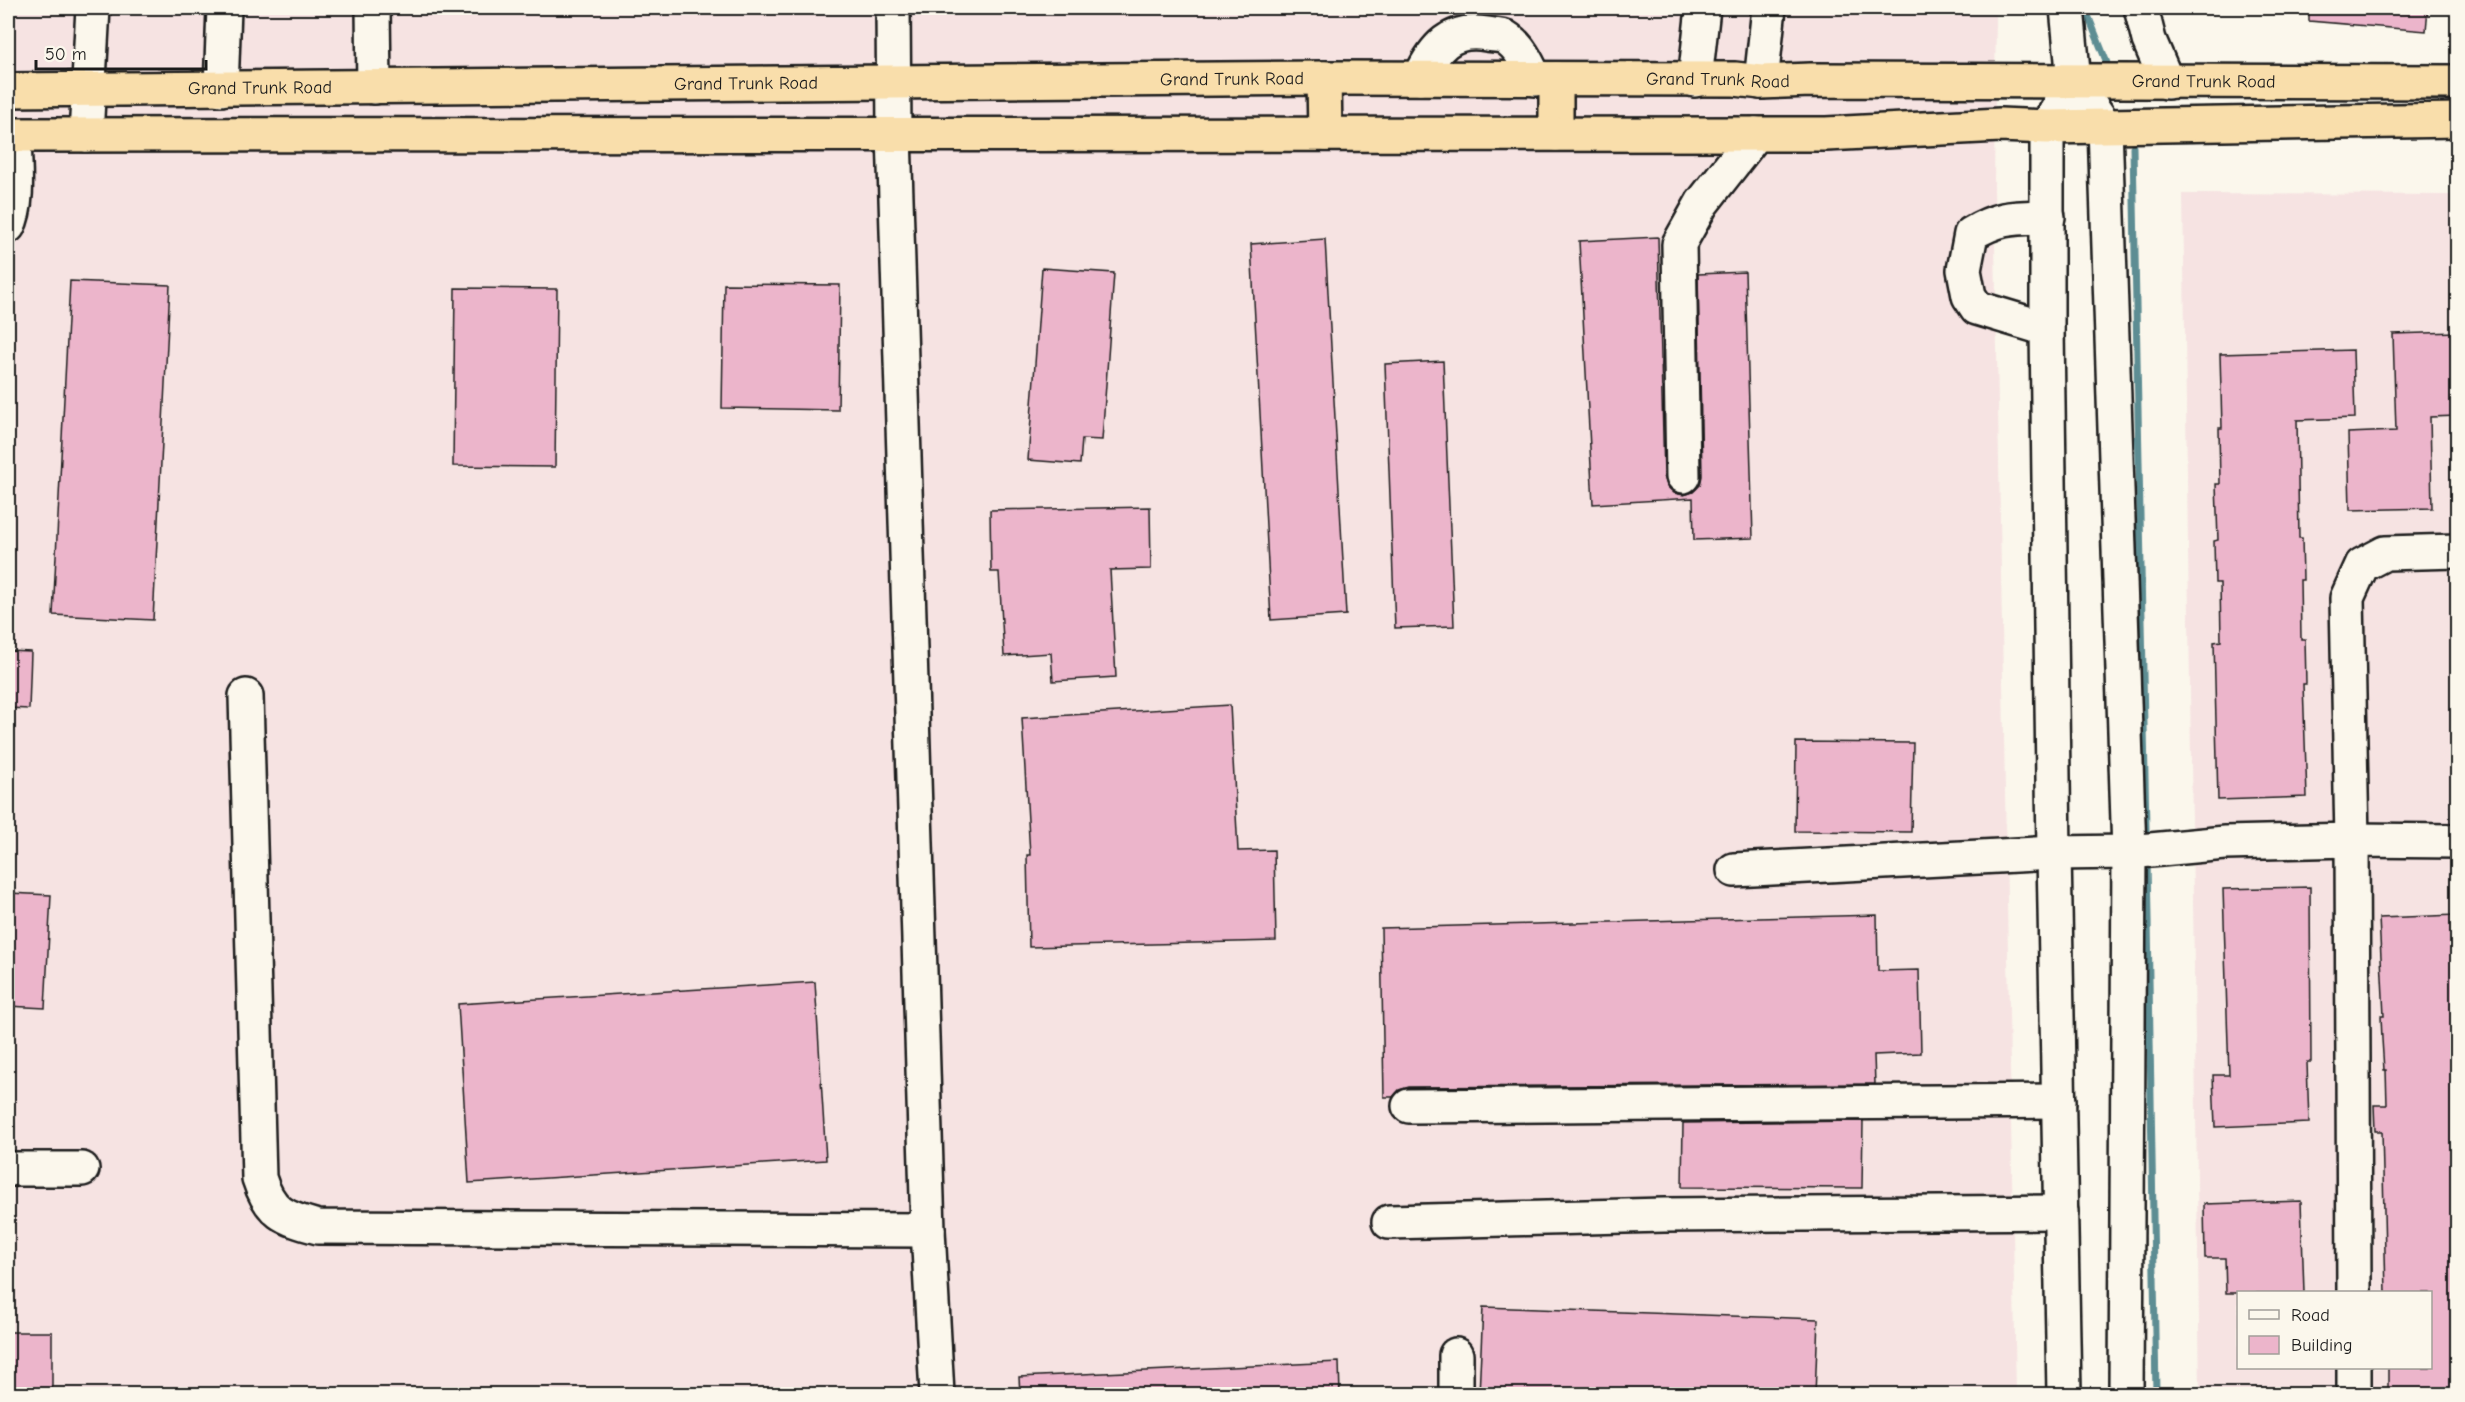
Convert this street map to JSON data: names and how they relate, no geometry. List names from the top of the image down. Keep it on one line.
{"streets":{"highway":["Grand Trunk Road"]},"legend":["Road","Building"],"scale_bar":"50 m"}
